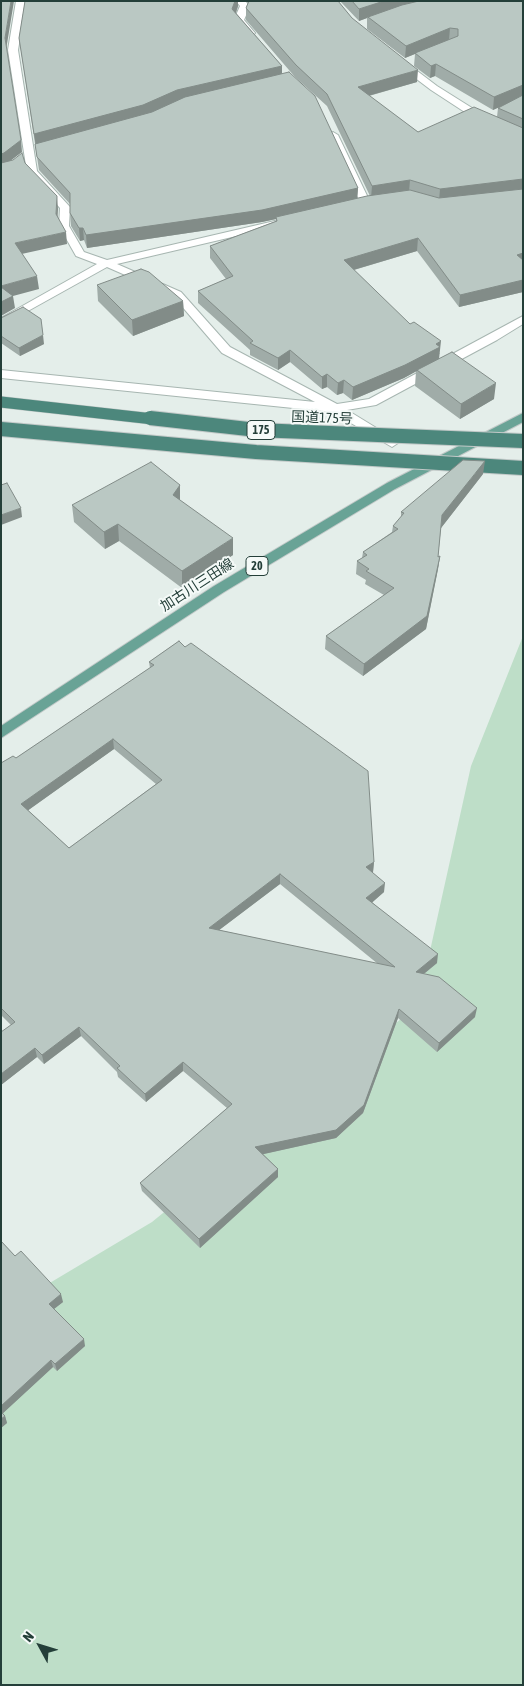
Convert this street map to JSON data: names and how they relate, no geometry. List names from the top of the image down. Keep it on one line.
{"streets":{"highway":["国道175号","175"],"main road":["20","加古川三田線"]},"north":"top left"}
